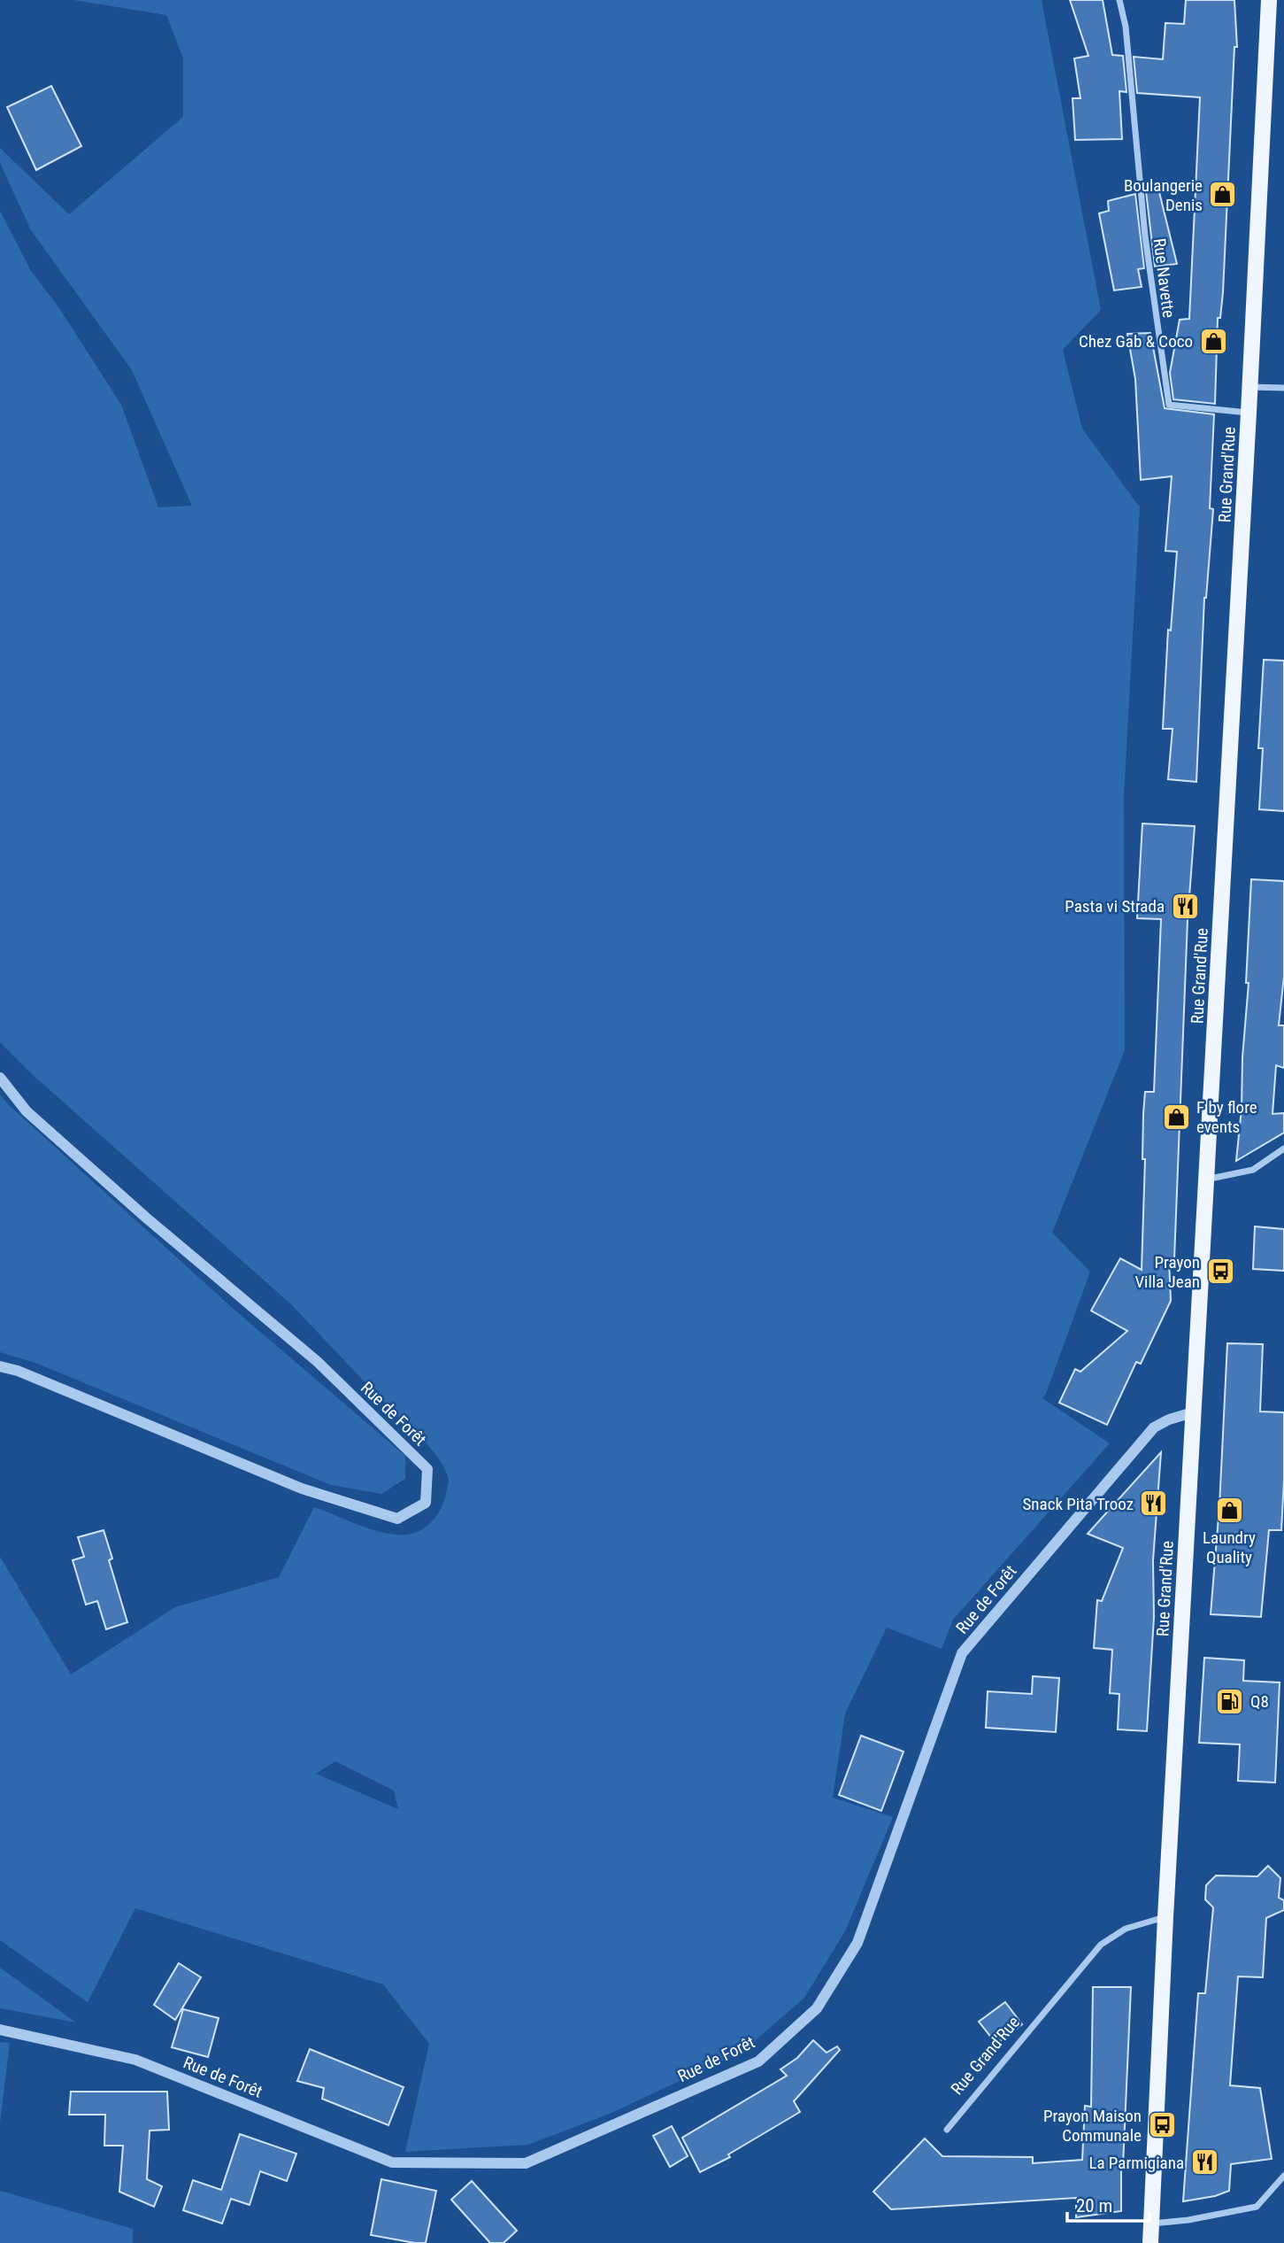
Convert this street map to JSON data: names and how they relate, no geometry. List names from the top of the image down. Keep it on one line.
{"streets":{"main road":["Rue Grand'Rue"],"street":["Rue Navette","Rue de Forêt"]},"crossings":[["Rue Navette","Rue Grand'Rue"],["Rue Grand'Rue","Rue de Forêt"]],"places":{"shop":["Boulangerie Denis","Chez Gab & Coco","F by flore events","Laundry Quality"],"restaurant":["Pasta vi Strada","Snack Pita Trooz","La Parmigiana"],"bus stop":["Prayon Villa Jean","Prayon Maison Communale"],"fuel station":["Q8"]},"scale_bar":"20 m"}
